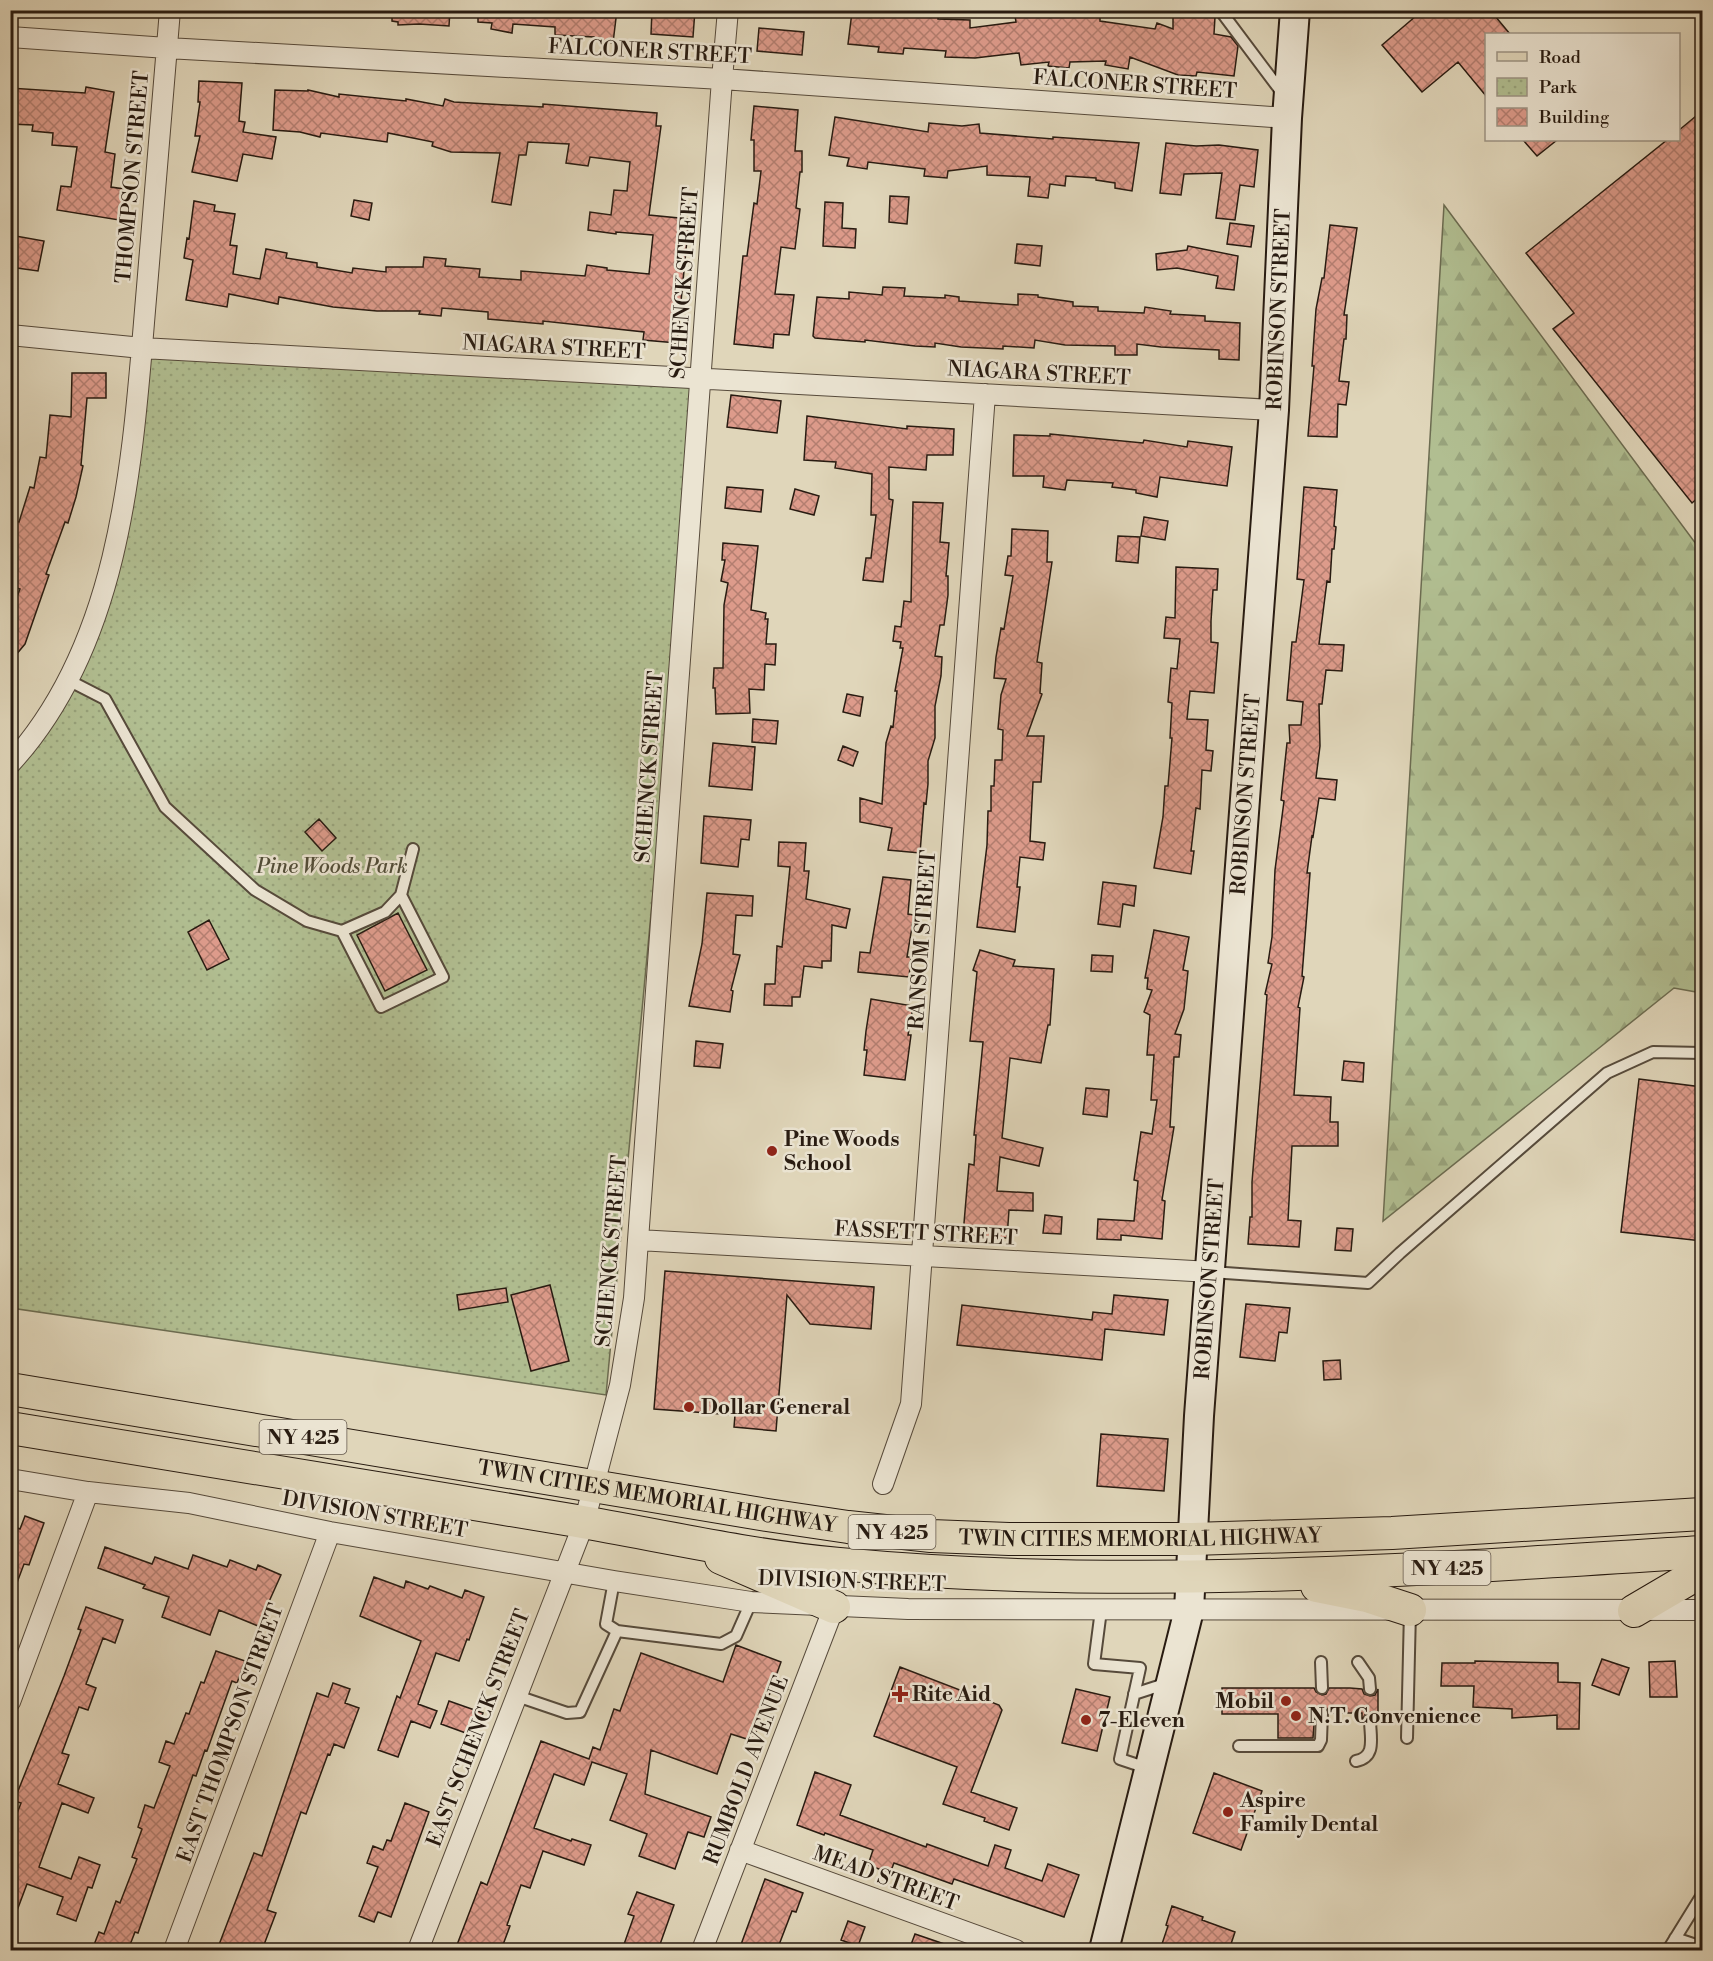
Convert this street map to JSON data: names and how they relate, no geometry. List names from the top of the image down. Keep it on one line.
{"streets":{"main road":["NY 425","TWIN CITIES MEMORIAL HIGHWAY"],"street":["FALCONER STREET","THOMPSON STREET","SCHENCK STREET","ROBINSON STREET","NIAGARA STREET","RANSOM STREET","FASSETT STREET","DIVISION STREET","EAST SCHENCK STREET","EAST THOMPSON STREET","RUMBOLD AVENUE","MEAD STREET"]},"crossings":[["FALCONER STREET","THOMPSON STREET"],["FALCONER STREET","SCHENCK STREET"],["FALCONER STREET","ROBINSON STREET"],["THOMPSON STREET","NIAGARA STREET"],["SCHENCK STREET","NIAGARA STREET"],["SCHENCK STREET","FASSETT STREET"],["SCHENCK STREET","TWIN CITIES MEMORIAL HIGHWAY"],["SCHENCK STREET","EAST SCHENCK STREET"],["ROBINSON STREET","NIAGARA STREET"],["ROBINSON STREET","FASSETT STREET"],["ROBINSON STREET","TWIN CITIES MEMORIAL HIGHWAY"],["ROBINSON STREET","DIVISION STREET"],["NIAGARA STREET","RANSOM STREET"],["RANSOM STREET","FASSETT STREET"],["TWIN CITIES MEMORIAL HIGHWAY","EAST SCHENCK STREET"],["DIVISION STREET","EAST SCHENCK STREET"],["DIVISION STREET","EAST THOMPSON STREET"],["DIVISION STREET","RUMBOLD AVENUE"],["RUMBOLD AVENUE","MEAD STREET"]],"parks":["Pine Woods Park"],"places":{"other":["Pine Woods School","Dollar General","Mobil","N.T. Convenience","7-Eleven","Aspire Family Dental"],"health":["Rite Aid"]},"legend":["Road","Park","Building"]}
